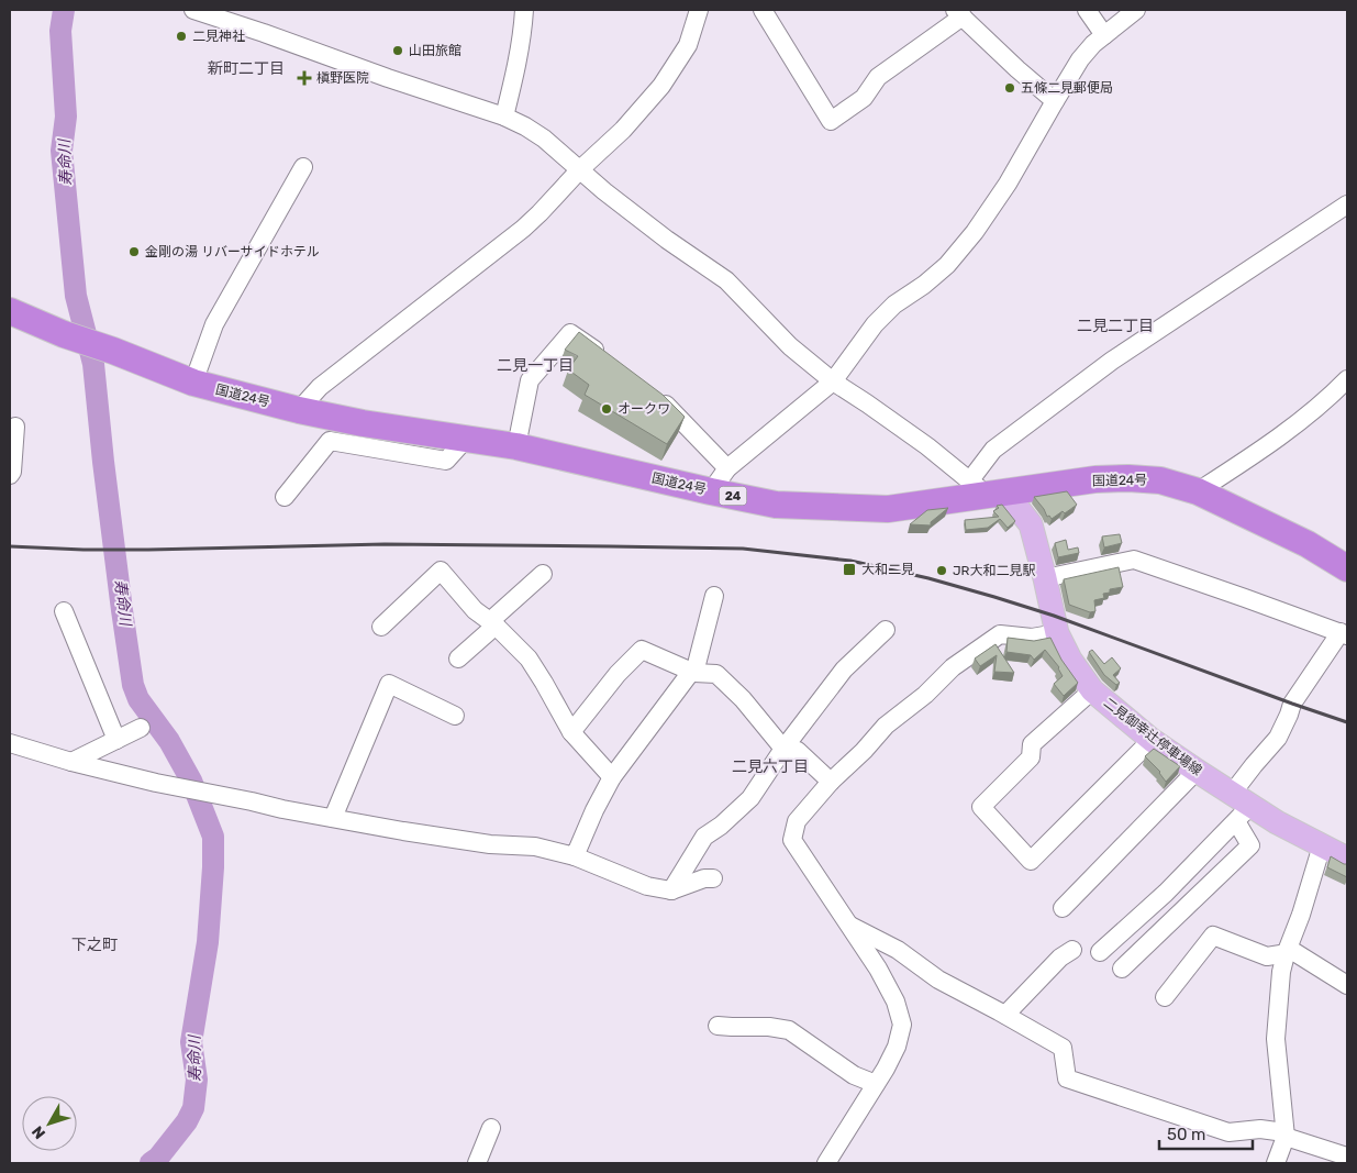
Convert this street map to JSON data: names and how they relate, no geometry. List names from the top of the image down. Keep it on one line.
{"streets":{"highway":["国道24号","24"],"main road":["二見御幸辻停車場線"]},"crossings":[["国道24号","二見御幸辻停車場線"]],"districts":["新町二丁目","二見二丁目","二見一丁目","二見六丁目","下之町"],"water":["寿命川"],"places":{"other":["二見神社","山田旅館","五條二見郵便局","金剛の湯 リバーサイドホテル","オークワ","JR大和二見駅"],"health":["槇野医院"],"transit":["大和二見"]},"scale_bar":"50 m","north":"bottom left"}
